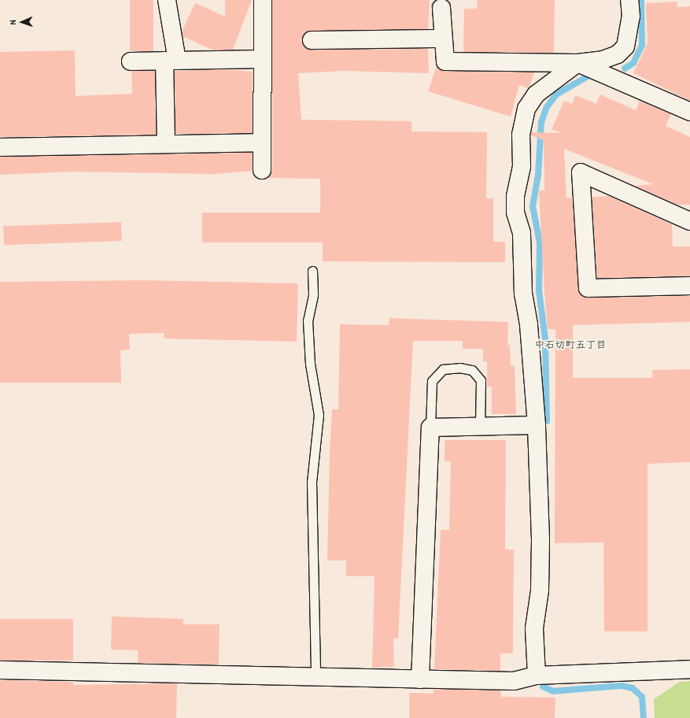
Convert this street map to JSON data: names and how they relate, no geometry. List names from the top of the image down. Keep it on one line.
{"districts":["中石切町五丁目"],"north":"left"}
